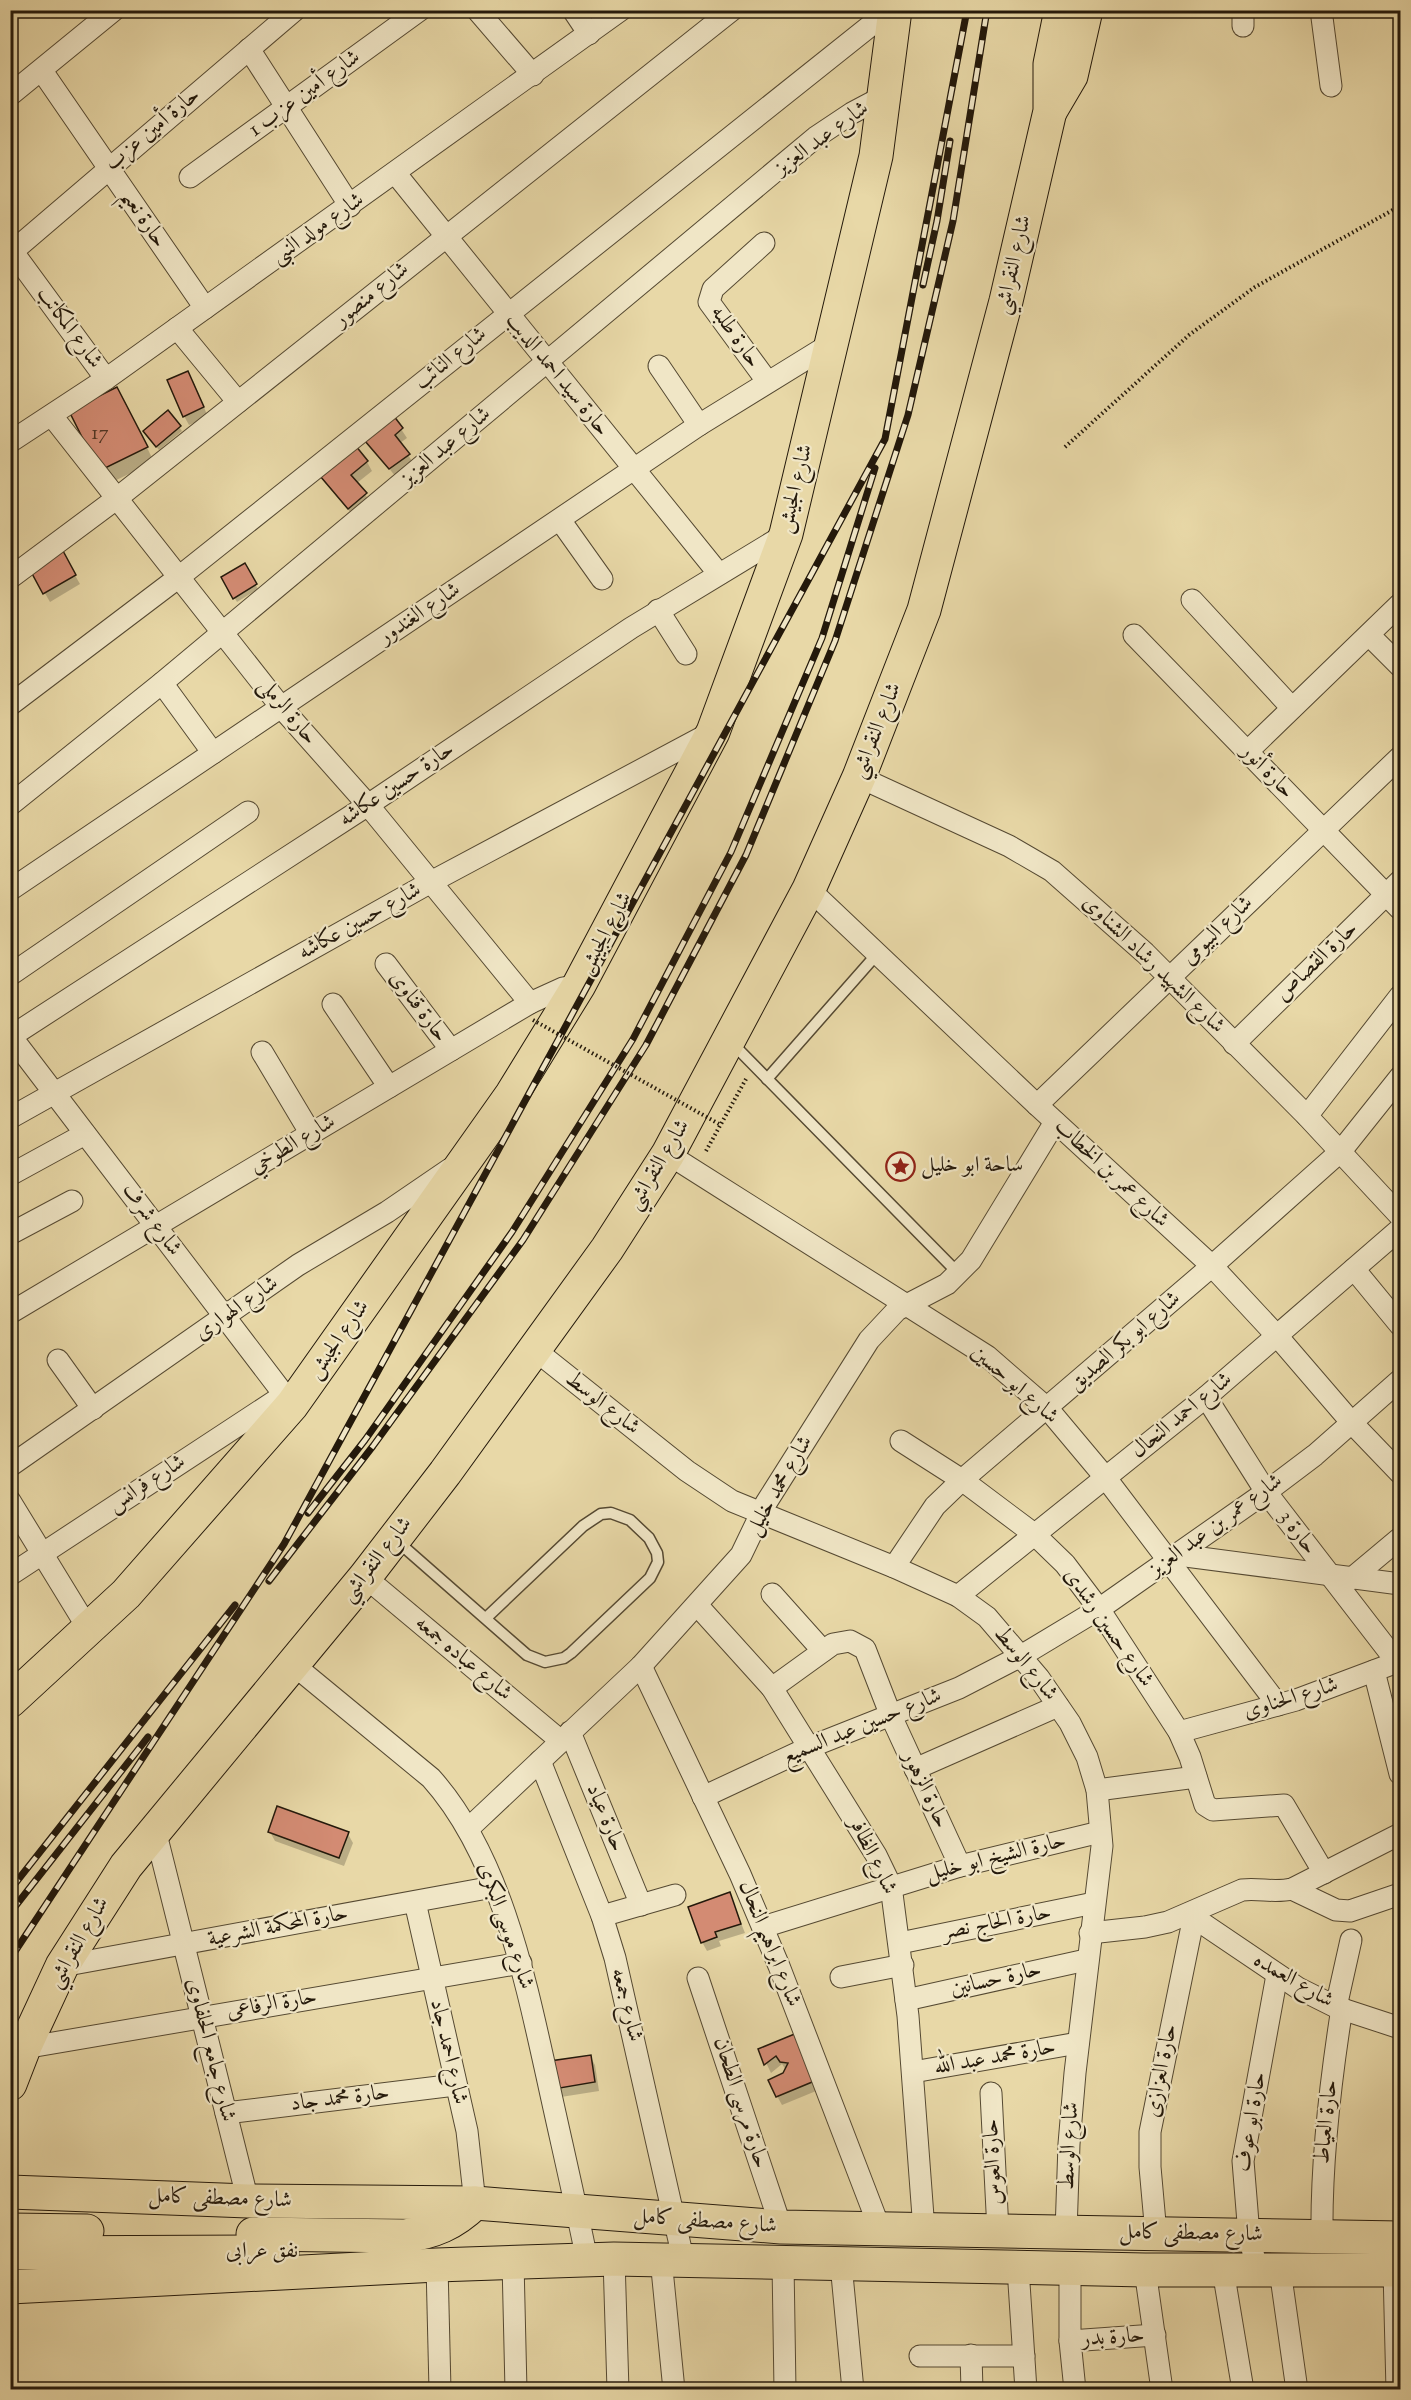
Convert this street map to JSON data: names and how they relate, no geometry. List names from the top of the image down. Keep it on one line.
{"streets":{"main road":["شارع النقراشي","شارع الجيش","شارع مصطفى كامل","نفق عرابى"],"street":["شارع أمين عزب 1","حارة أمين عزب","شارع عبد العزيز","حارة نعيم","شارع مولد النبى","شارع منصور","شارع المكاتب","حارة طلبه","شارع النائب","حارة سيد احمد الديب","شارع الغندور","حارة الرملى","حارة أنور","حارة حسين عكاشه","شارع حسين عكاشه","شارع البيومى","حارة القصاص","شارع الشهيد رشاد الشناوى","حارة قناوى","شارع الطوخي","شارع عمر بن الخطاب","شارع شرف","شارع الهوارى","شارع ابو بكر الصديق","شارع ابو حسين","شارع الوسط","شارع احمد النحال","شارع فرانس","شارع محمد خليل","شارع عمر بن عبد العزيز","حارة 3","شارع حسين رشدى","شارع عباده جمعه","شارع الحناوى","شارع حسين عبد السميع","حارة الزهور","حارة عياد","شارع الظافر","حارة الشيخ ابو خليل","حارة الحاج نصر","شارع موسى البكرى","حارة المحكمة الشرعية","شارع ابراهيم النحال","حارة حسانين","شارع العمده","حارة الرفاعى","شارع جمعه","شارع جامع الحلفاوى","شارع احمد جاد","حارة محمد عبد الله","حارة العزازى","حارة محمد جاد","حارة مرسى الطحان","حارة ابو عوف","حارة العياط","حارة العوس","حارة بدر"]},"crossings":[["حارة أمين عزب","حارة نعيم"],["حارة أمين عزب","شارع المكاتب"],["شارع عبد العزيز","حارة سيد احمد الديب"],["شارع عبد العزيز","شارع الجيش"],["شارع عبد العزيز","حارة الرملى"],["حارة نعيم","شارع مولد النبى"],["شارع مولد النبى","شارع المكاتب"],["شارع مولد النبى","حارة سيد احمد الديب"],["شارع مولد النبى","حارة الرملى"],["شارع النقراشي","شارع الشهيد رشاد الشناوى"],["شارع النقراشي","شارع عمر بن الخطاب"],["شارع النقراشي","شارع ابو حسين"],["شارع النقراشي","شارع الوسط"],["شارع النقراشي","شارع عباده جمعه"],["شارع النقراشي","شارع موسى البكرى"],["شارع النقراشي","حارة المحكمة الشرعية"],["شارع النقراشي","حارة الرفاعى"],["شارع النقراشي","شارع جامع الحلفاوى"],["شارع منصور","حارة سيد احمد الديب"],["شارع منصور","حارة الرملى"],["حارة طلبه","شارع الغندور"],["شارع النائب","حارة سيد احمد الديب"],["شارع النائب","حارة الرملى"],["حارة سيد احمد الديب","شارع الغندور"],["حارة سيد احمد الديب","حارة حسين عكاشه"],["شارع الجيش","شارع الغندور"],["شارع الجيش","حارة حسين عكاشه"],["شارع الجيش","شارع حسين عكاشه"],["شارع الجيش","شارع الطوخي"],["شارع الجيش","شارع شرف"],["شارع الجيش","شارع الهوارى"],["شارع الجيش","شارع فرانس"],["شارع الغندور","حارة الرملى"],["حارة الرملى","حارة حسين عكاشه"],["حارة الرملى","شارع حسين عكاشه"],["حارة الرملى","شارع الطوخي"],["حارة أنور","شارع البيومى"],["حارة أنور","حارة القصاص"],["حارة حسين عكاشه","شارع شرف"],["شارع حسين عكاشه","شارع شرف"],["شارع البيومى","شارع الشهيد رشاد الشناوى"],["شارع البيومى","شارع عمر بن الخطاب"],["حارة القصاص","شارع الشهيد رشاد الشناوى"],["شارع الشهيد رشاد الشناوى","شارع ابو بكر الصديق"],["حارة قناوى","شارع الطوخي"],["شارع الطوخي","شارع شرف"],["شارع عمر بن الخطاب","شارع ابو بكر الصديق"],["شارع عمر بن الخطاب","شارع احمد النحال"],["شارع عمر بن الخطاب","شارع محمد خليل"],["شارع عمر بن الخطاب","شارع عمر بن عبد العزيز"],["شارع شرف","شارع الهوارى"],["شارع شرف","شارع فرانس"],["شارع ابو بكر الصديق","شارع ابو حسين"],["شارع ابو بكر الصديق","شارع الوسط"],["شارع ابو بكر الصديق","شارع حسين رشدى"],["شارع ابو حسين","شارع احمد النحال"],["شارع ابو حسين","شارع محمد خليل"],["شارع ابو حسين","شارع عمر بن عبد العزيز"],["شارع ابو حسين","شارع الحناوى"],["شارع الوسط","شارع احمد النحال"],["شارع الوسط","شارع محمد خليل"],["شارع الوسط","شارع عمر بن عبد العزيز"],["شارع الوسط","شارع حسين عبد السميع"],["شارع الوسط","حارة الشيخ ابو خليل"],["شارع الوسط","حارة الحاج نصر"],["شارع الوسط","حارة حسانين"],["شارع الوسط","حارة محمد عبد الله"],["شارع الوسط","شارع مصطفى كامل"],["شارع احمد النحال","حارة 3"],["شارع احمد النحال","شارع حسين رشدى"],["شارع محمد خليل","شارع عباده جمعه"],["شارع محمد خليل","حارة عياد"],["شارع محمد خليل","شارع الظافر"],["شارع محمد خليل","شارع موسى البكرى"],["شارع محمد خليل","شارع ابراهيم النحال"],["شارع محمد خليل","شارع جمعه"],["شارع عمر بن عبد العزيز","حارة 3"],["شارع عمر بن عبد العزيز","شارع حسين رشدى"],["شارع عمر بن عبد العزيز","شارع حسين عبد السميع"],["حارة 3","شارع الحناوى"],["شارع حسين رشدى","شارع الحناوى"],["شارع عباده جمعه","حارة عياد"],["شارع حسين عبد السميع","حارة الزهور"],["شارع حسين عبد السميع","شارع الظافر"],["شارع حسين عبد السميع","شارع ابراهيم النحال"],["حارة الزهور","شارع الظافر"],["حارة الزهور","حارة الشيخ ابو خليل"],["شارع الظافر","حارة الشيخ ابو خليل"],["شارع الظافر","حارة الحاج نصر"],["شارع الظافر","حارة حسانين"],["شارع الظافر","حارة محمد عبد الله"],["شارع الظافر","شارع مصطفى كامل"],["حارة الشيخ ابو خليل","شارع ابراهيم النحال"],["شارع موسى البكرى","حارة المحكمة الشرعية"],["شارع موسى البكرى","حارة الرفاعى"],["شارع موسى البكرى","شارع مصطفى كامل"],["حارة المحكمة الشرعية","شارع جامع الحلفاوى"],["حارة المحكمة الشرعية","شارع احمد جاد"],["شارع ابراهيم النحال","شارع مصطفى كامل"],["شارع العمده","حارة العزازى"],["شارع العمده","حارة ابو عوف"],["شارع العمده","حارة العياط"],["حارة الرفاعى","شارع جامع الحلفاوى"],["حارة الرفاعى","شارع احمد جاد"],["شارع جمعه","شارع مصطفى كامل"],["شارع جامع الحلفاوى","حارة محمد جاد"],["شارع جامع الحلفاوى","شارع مصطفى كامل"],["شارع احمد جاد","حارة محمد جاد"],["شارع احمد جاد","شارع مصطفى كامل"],["شارع احمد جاد","نفق عرابى"],["حارة العزازى","شارع مصطفى كامل"],["حارة مرسى الطحان","شارع مصطفى كامل"],["حارة ابو عوف","شارع مصطفى كامل"],["حارة العياط","شارع مصطفى كامل"],["حارة العوس","شارع مصطفى كامل"],["شارع مصطفى كامل","نفق عرابى"]],"places":{"place":["ساحة ابو خليل"]},"house_numbers":["17"]}
